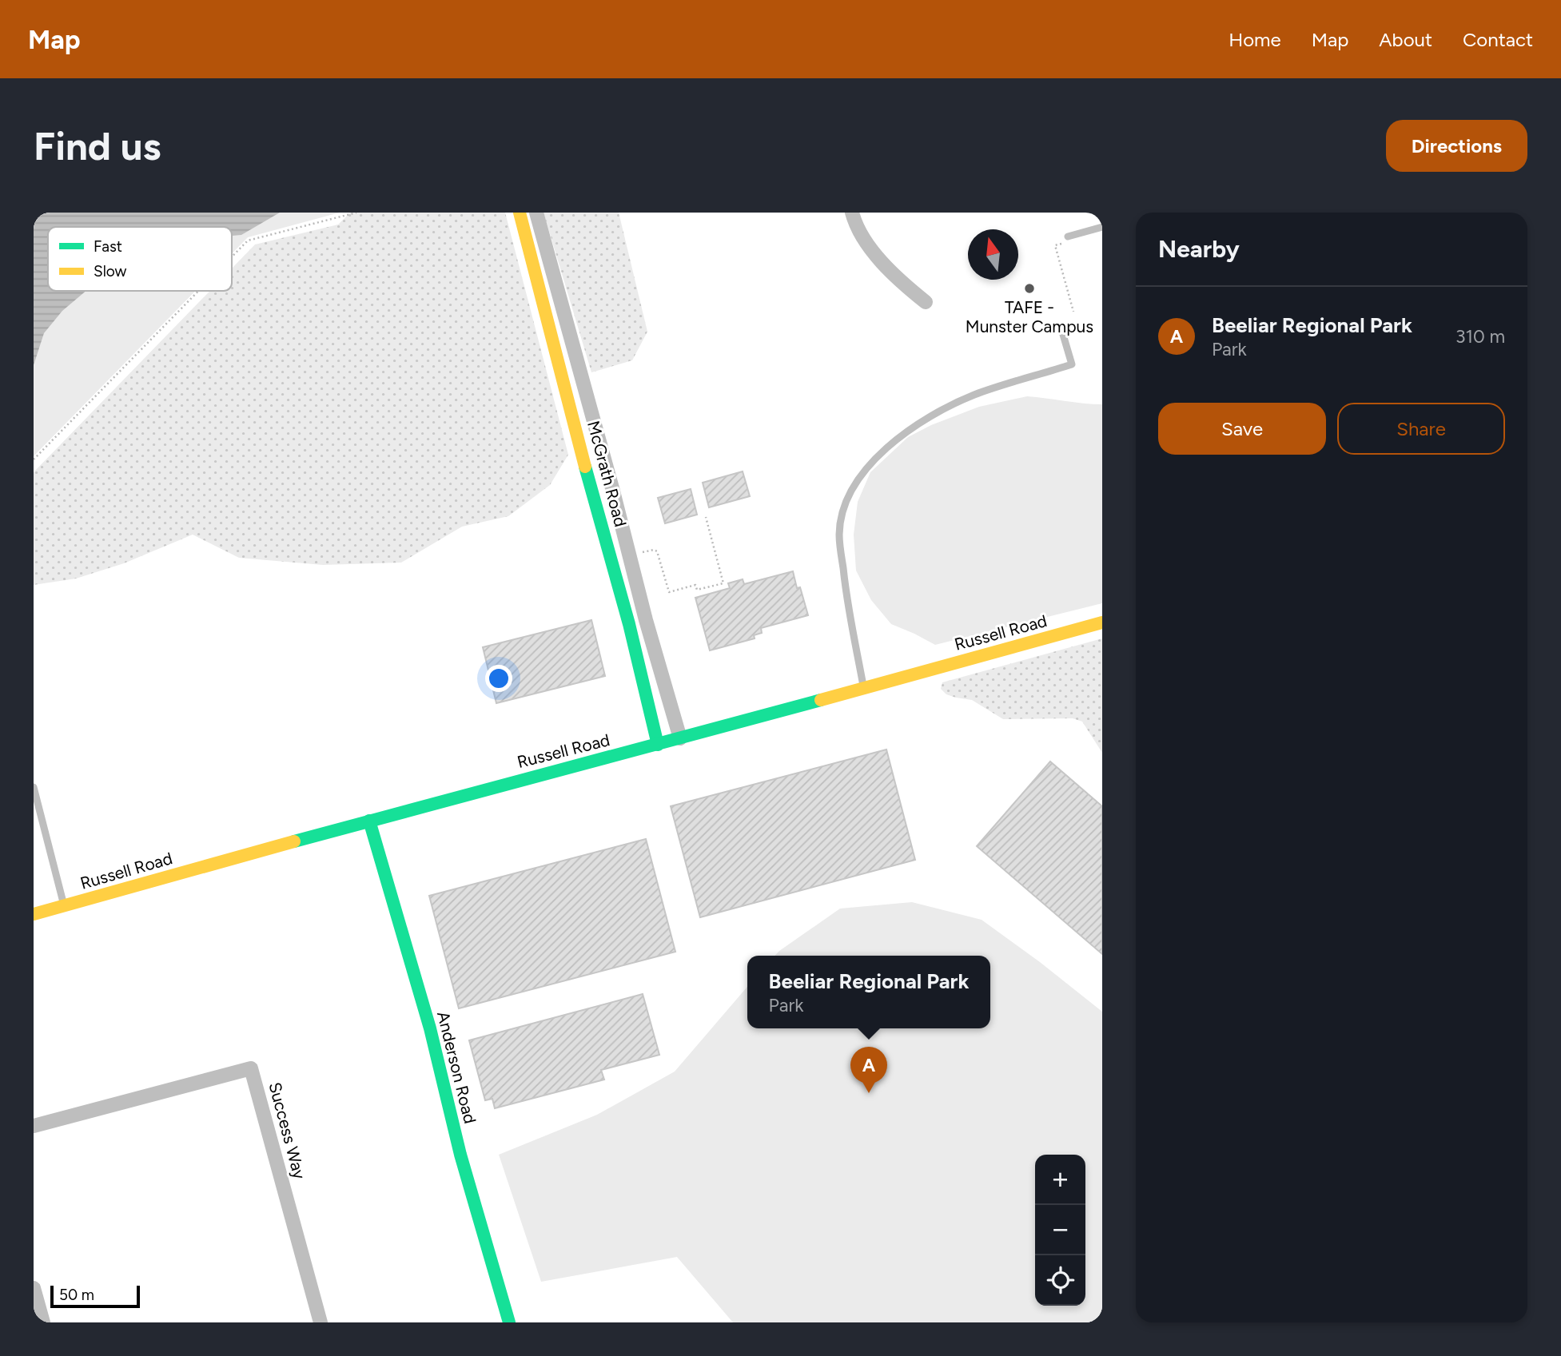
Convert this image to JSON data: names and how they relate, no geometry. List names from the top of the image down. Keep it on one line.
{"streets":{"main road":["McGrath Road","Russell Road","Anderson Road"],"street":["Success Way"]},"crossings":[["McGrath Road","Russell Road"],["Russell Road","Anderson Road"]],"places":["TAFE - Munster Campus"],"legend":["Fast","Slow"],"scale_bar":"50 m","north":"top","page":{"header":"Map","nav":["Home","Map","About","Contact"],"buttons":["Directions",["Save","Share"]],"title":"Find us","heading":"Nearby","list":[{"mark":"A","name":"Beeliar Regional Park","note":"Park","value":"310 m"}],"popup":["Beeliar Regional Park","Park"],"pins":"A","map_buttons":["+","−"],"scale":"50 m"}}
